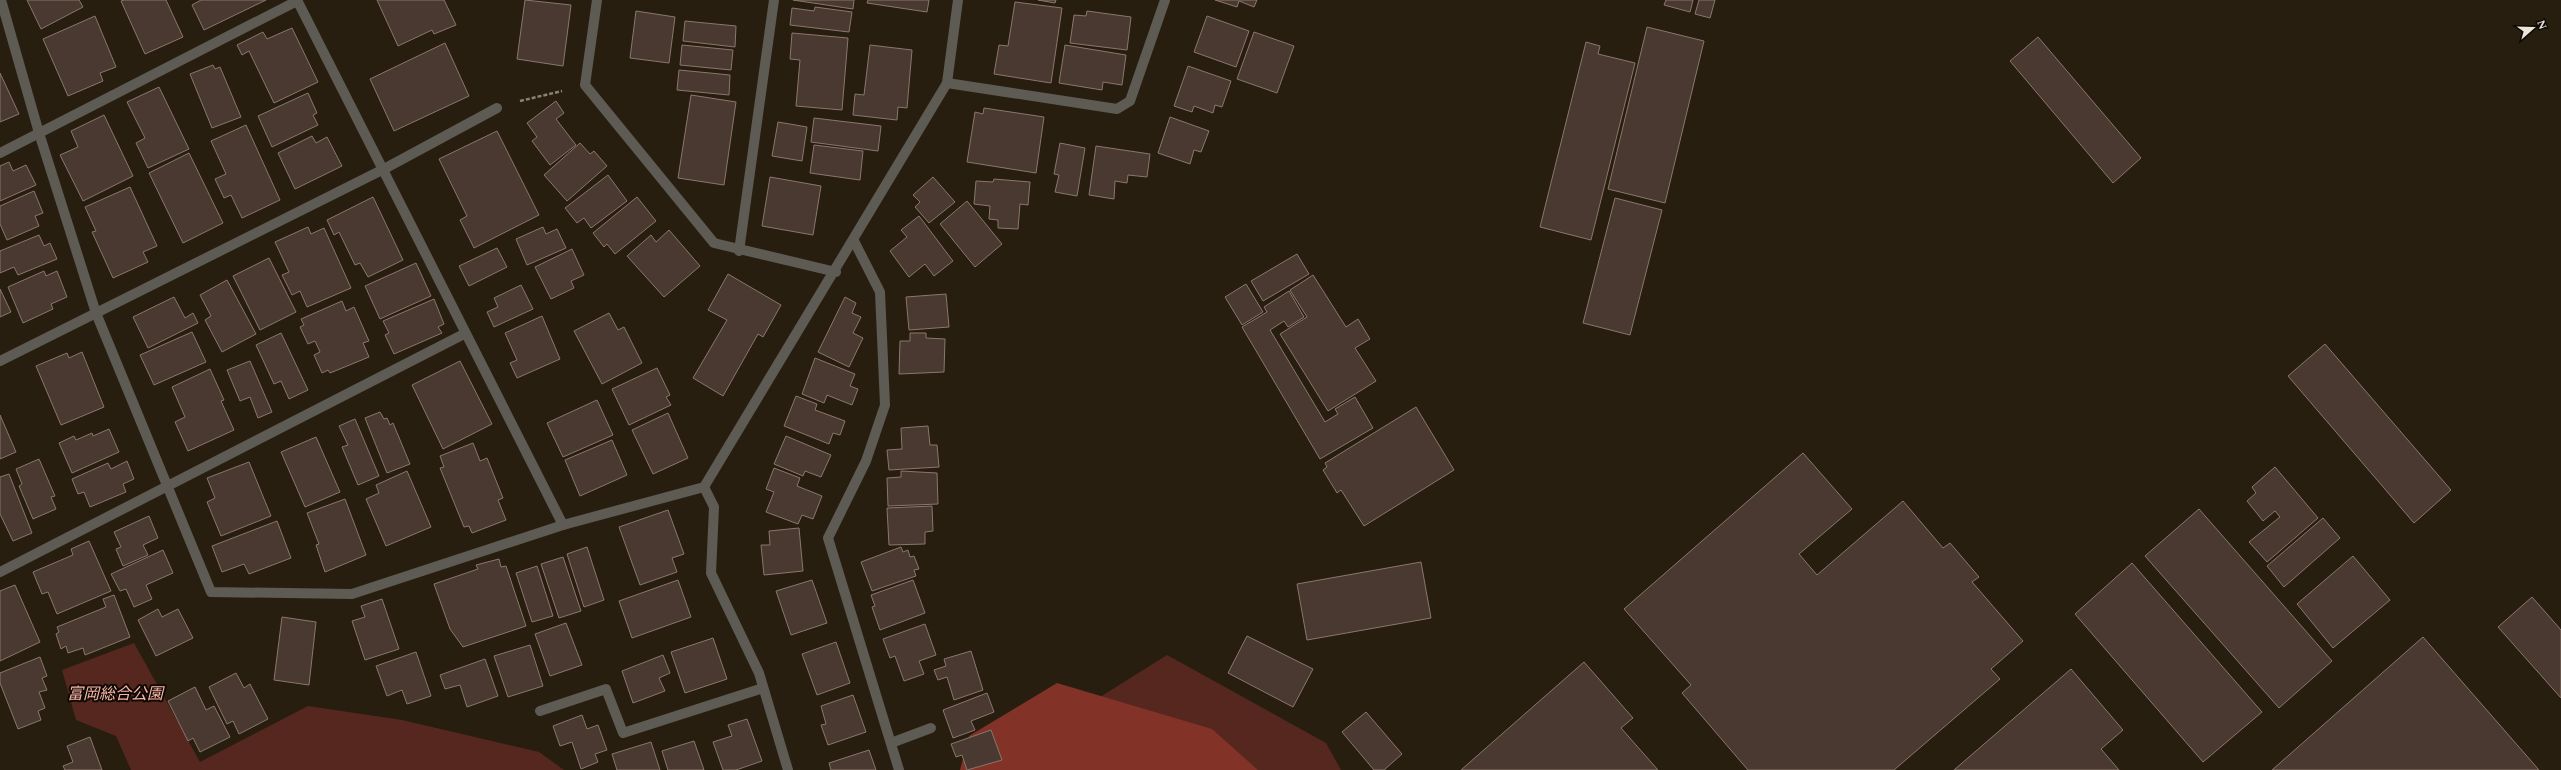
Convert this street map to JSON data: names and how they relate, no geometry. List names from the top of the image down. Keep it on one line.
{"parks":["富岡総合公園"],"north":"right"}
